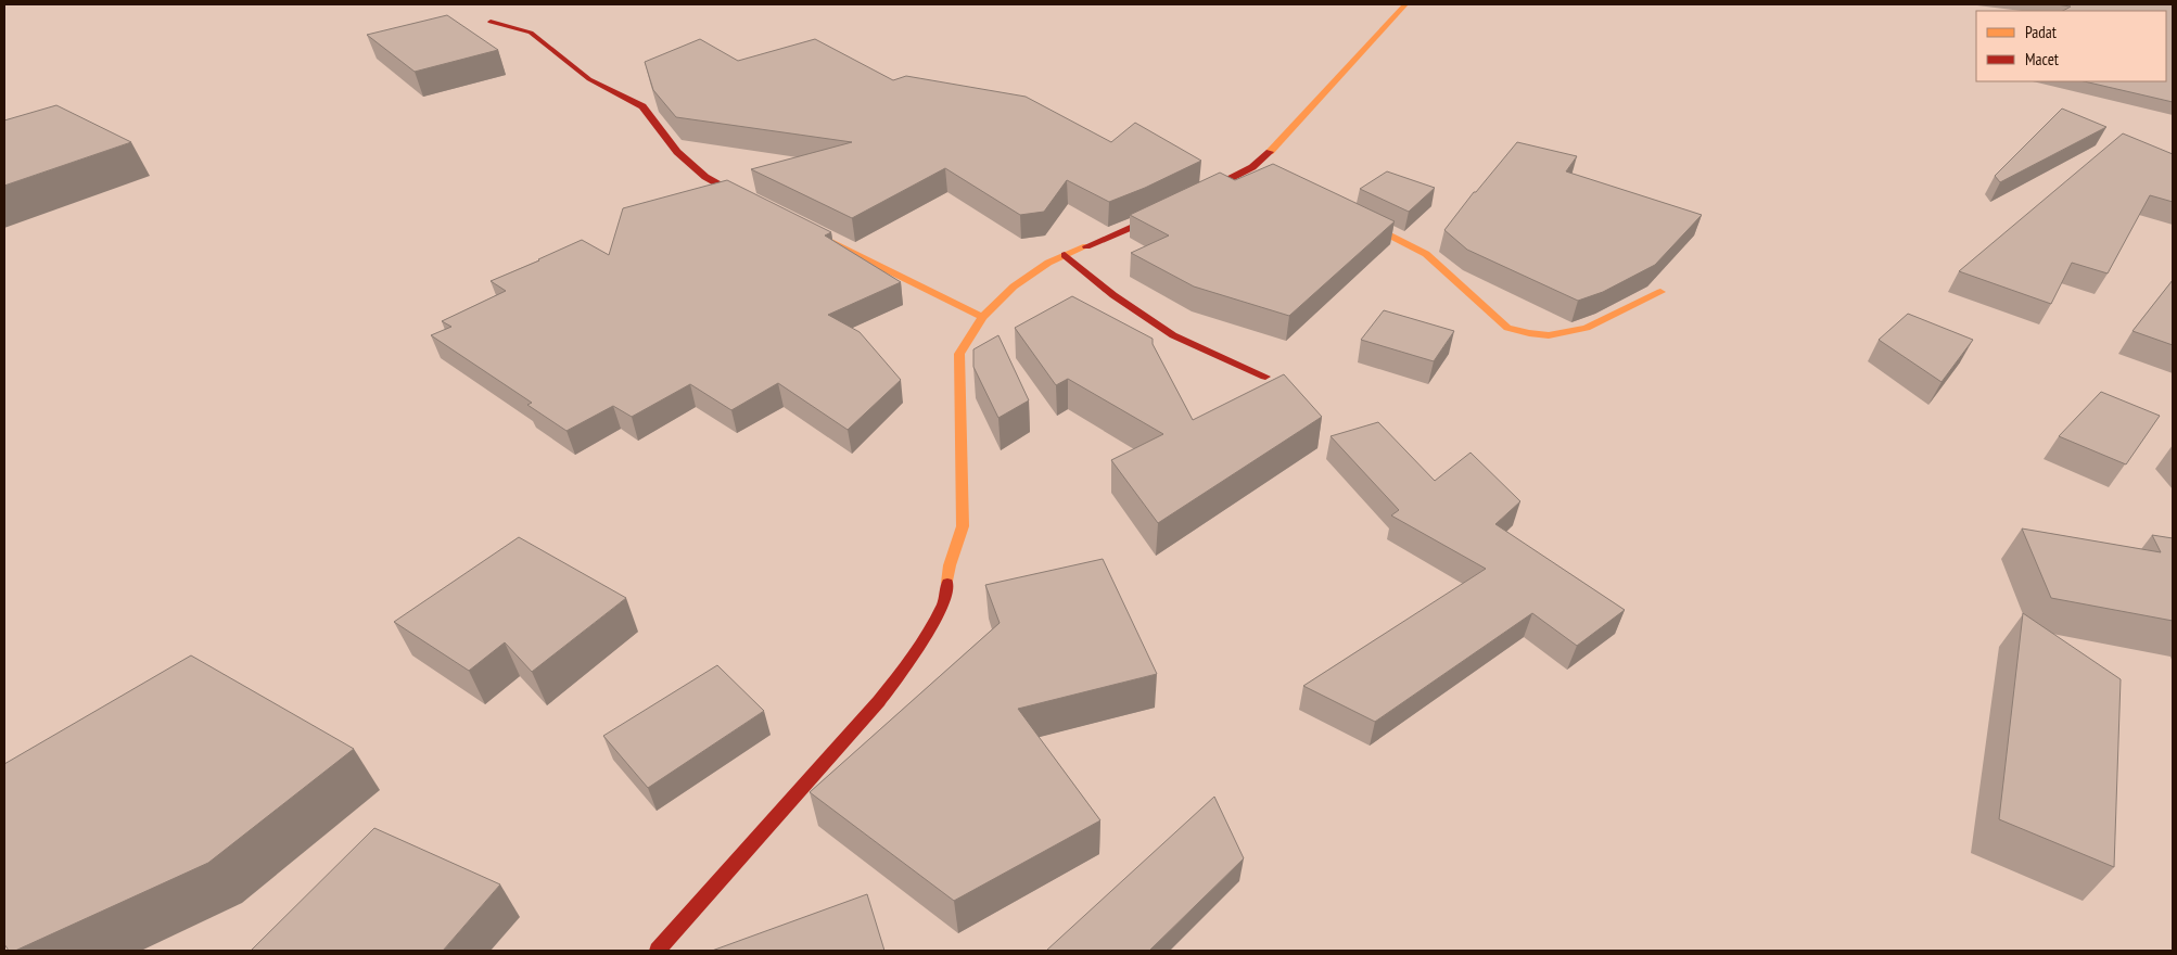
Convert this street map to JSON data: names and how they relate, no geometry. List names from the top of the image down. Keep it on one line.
{"legend":["Padat","Macet"]}
